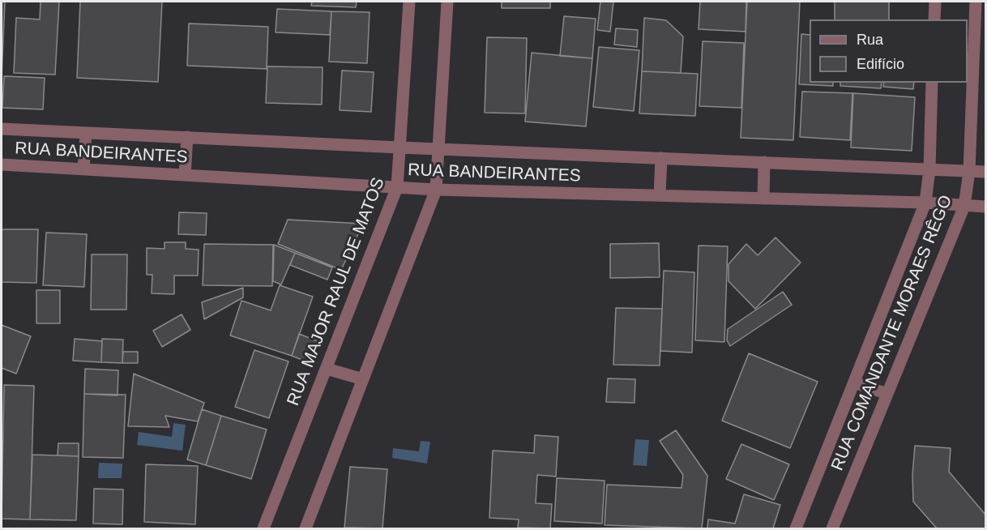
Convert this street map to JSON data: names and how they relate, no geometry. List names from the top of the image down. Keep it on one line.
{"streets":{"street":["RUA BANDEIRANTES","RUA MAJOR RAUL DE MATOS","RUA COMANDANTE MORAES RÊGO"]},"crossings":[["RUA BANDEIRANTES","RUA MAJOR RAUL DE MATOS"],["RUA BANDEIRANTES","RUA COMANDANTE MORAES RÊGO"]],"legend":["Rua","Edifício"]}
